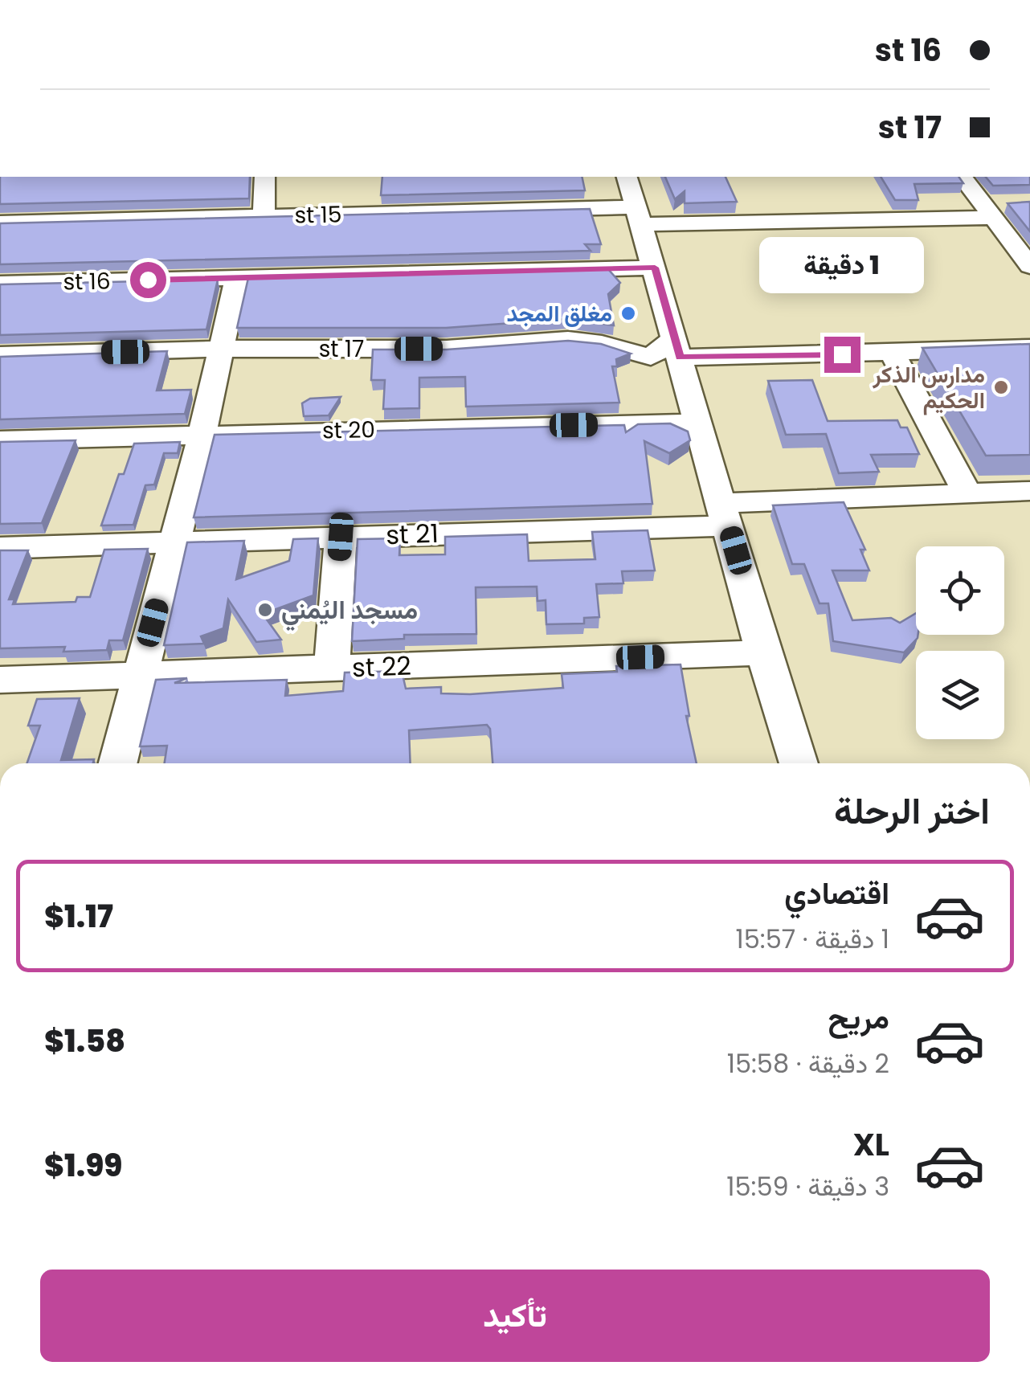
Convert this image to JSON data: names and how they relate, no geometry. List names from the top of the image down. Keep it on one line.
{"streets":{"street":["st 15","st 16","st 17","st 20","st 21","st 22"]},"places":["مغلق المجد","مدارس الذكر الحكيم","مسجد اليُمني"],"page":{"banner":["st 16","st 17"],"bubble":"1 دقيقة","heading":"اختر الرحلة","list":[{"name":"اقتصادي","note":"1 دقيقة · 15:57","value":"$1.17"},{"name":"مريح","note":"2 دقيقة · 15:58","value":"$1.58"},{"name":"XL","note":"3 دقيقة · 15:59","value":"$1.99"}],"buttons":"تأكيد"}}
